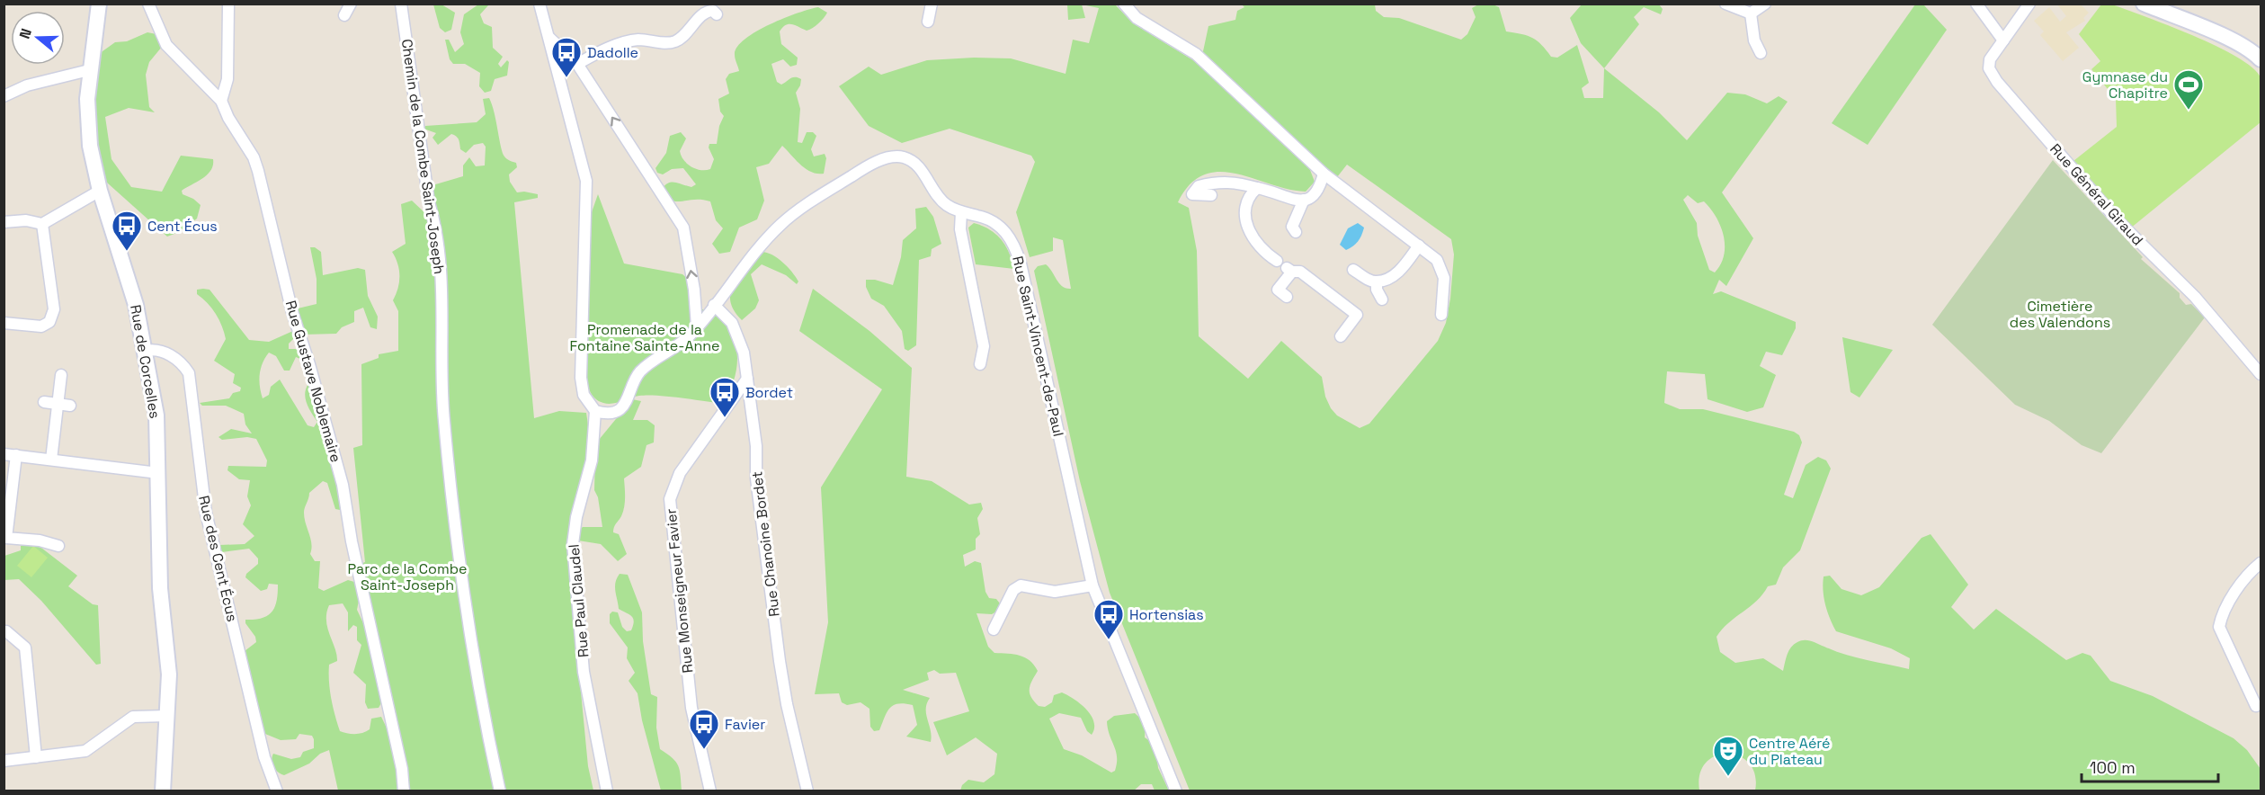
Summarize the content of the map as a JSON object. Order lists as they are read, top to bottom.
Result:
{
  "streets": {
    "main road": ["Rue de Corcelles"],
    "street": [
      "Chemin de la Combe Saint-Joseph",
      "Rue Général Giraud",
      "Rue Saint-Vincent-de-Paul",
      "Rue Gustave Noblemaire",
      "Rue Chanoine Bordet",
      "Rue des Cent Écus",
      "Rue Monseigneur Favier",
      "Rue Paul Claudel"
    ]
  },
  "crossings": [
    ["Rue Saint-Vincent-de-Paul", "Rue Chanoine Bordet"],
    ["Rue Saint-Vincent-de-Paul", "Rue Paul Claudel"],
    ["Rue de Corcelles", "Rue des Cent Écus"],
    ["Rue Chanoine Bordet", "Rue Monseigneur Favier"]
  ],
  "parks": ["Cimetière des Valendons", "Promenade de la Fontaine Sainte-Anne", "Parc de la Combe Saint-Joseph"],
  "places": {
    "bus stop": [
      "Dadolle",
      "Cent Écus",
      "Bordet",
      "Hortensias",
      "Favier"
    ],
    "sports": ["Gymnase du Chapitre"],
    "theatre": ["Centre Aéré du Plateau"]
  },
  "scale_bar": "100 m",
  "north": "left"
}
